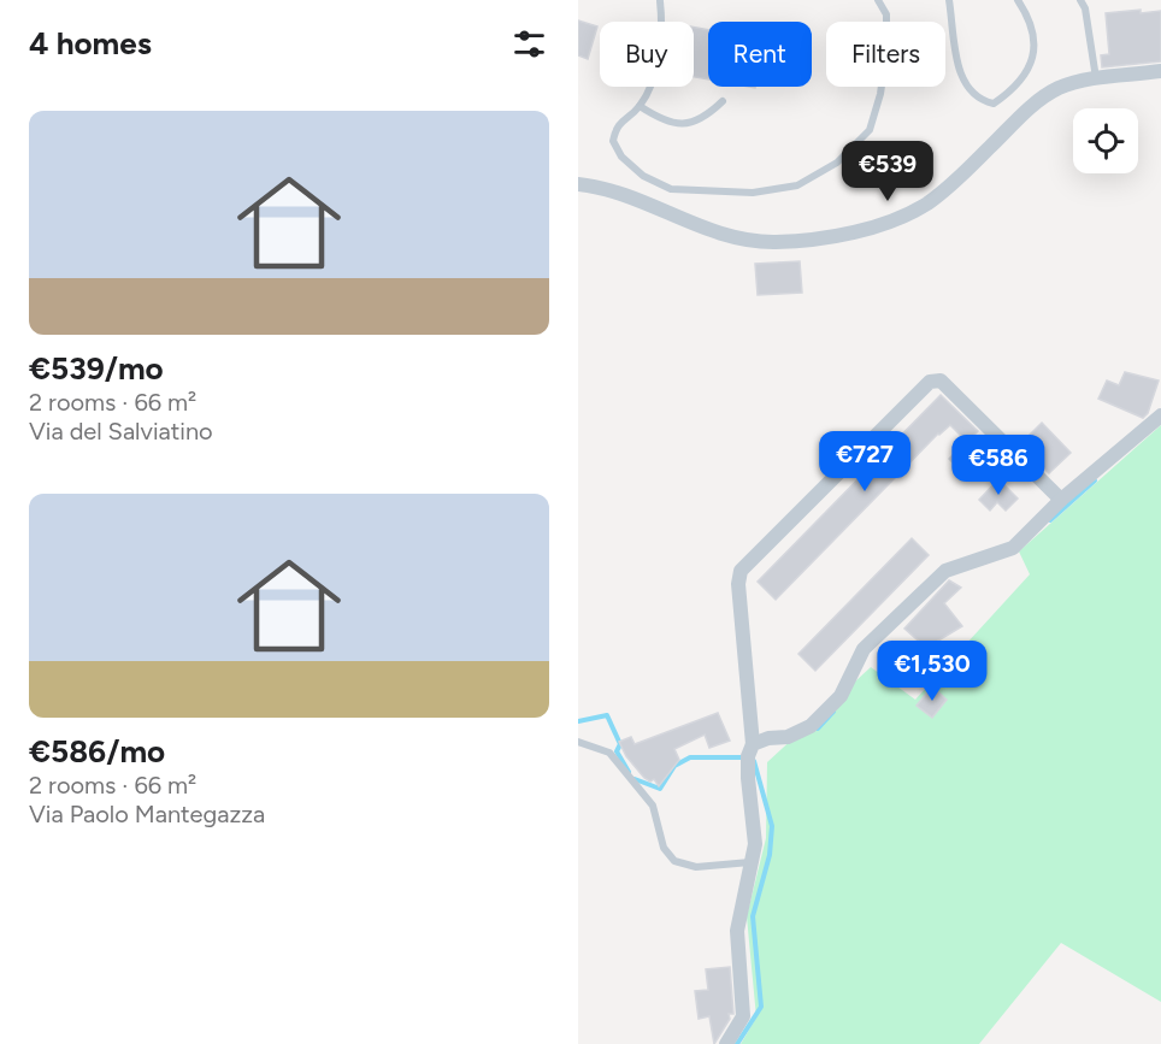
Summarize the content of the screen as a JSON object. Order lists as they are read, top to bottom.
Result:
{
  "page": {
    "heading": "4 homes",
    "chip": ["Buy", "Rent", "Filters"],
    "list": [
      {
        "name": "€539/mo",
        "note": "2 rooms · 66 m² · Via del Salviatino"
      },
      {
        "name": "€586/mo",
        "note": "2 rooms · 66 m² · Via Paolo Mantegazza"
      }
    ],
    "price": [
      "€539",
      "€727",
      "€586",
      "€1,530"
    ]
  }
}
